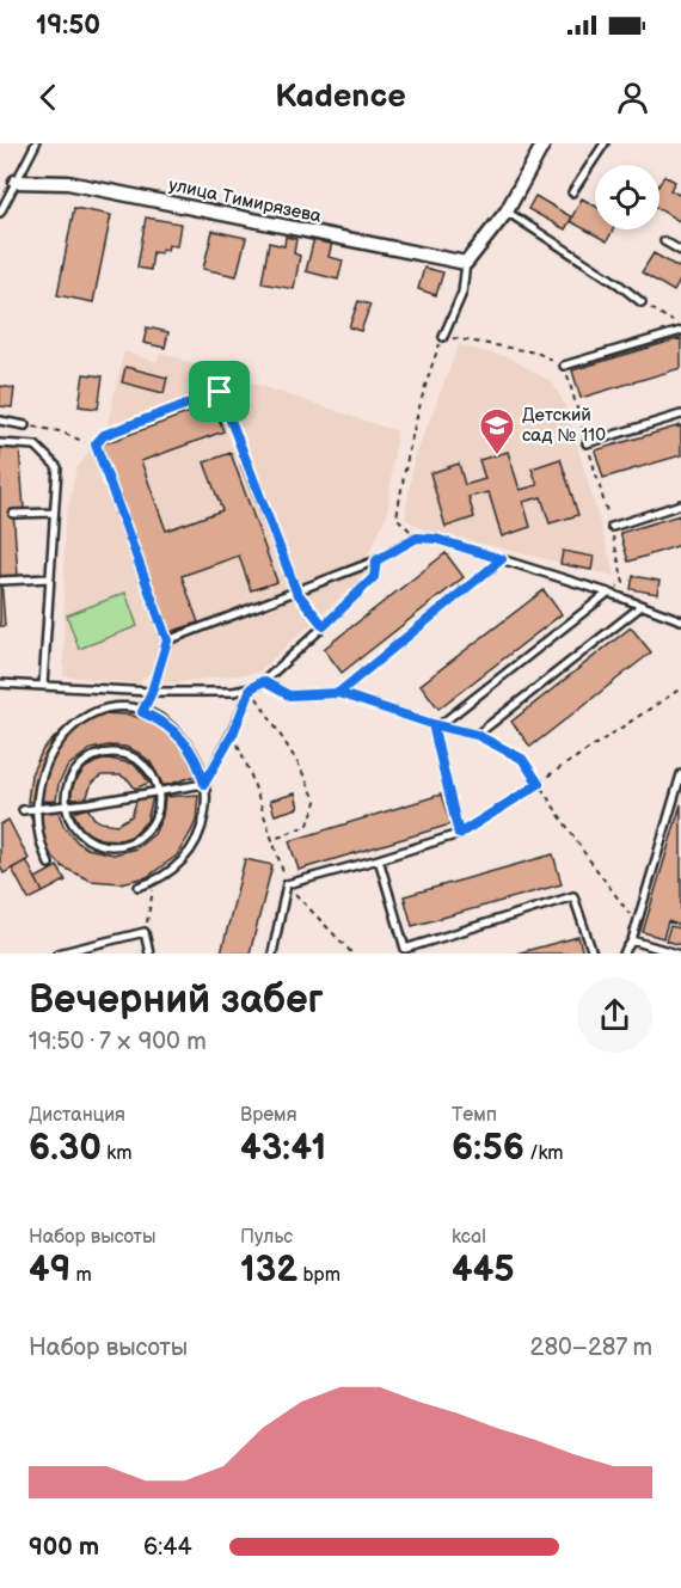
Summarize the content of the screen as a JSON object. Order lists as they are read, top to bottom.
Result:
{
  "streets": {
    "street": ["улица Тимирязева"]
  },
  "places": {
    "school or university": ["Детский сад № 110"]
  },
  "page": {
    "status": "19:50",
    "header": "Kadence",
    "heading": ["Вечерний забег", "19:50 · 7 × 900 m"],
    "stats": [
      ["Дистанция", "6.30 km"],
      ["Время", "43:41"],
      ["Темп", "6:56 /km"],
      ["Набор высоты", "49 m"],
      ["Пульс", "132 bpm"],
      ["kcal", "445"]
    ],
    "chart": ["Набор высоты", "280–287 m"],
    "list": [
      {
        "name": "900 m",
        "note": "6:44"
      }
    ]
  }
}
